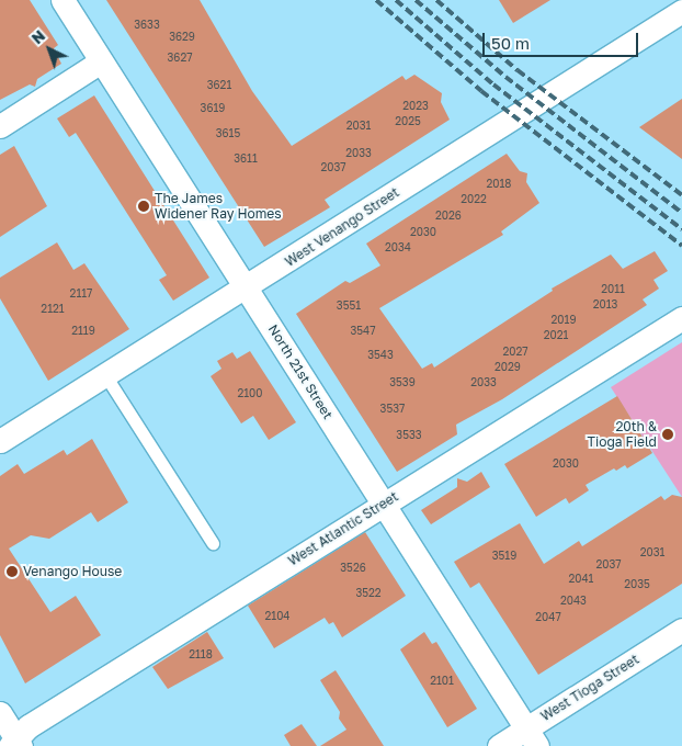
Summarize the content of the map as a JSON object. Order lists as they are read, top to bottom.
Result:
{
  "streets": {
    "street": [
      "West Venango Street",
      "North 21st Street",
      "West Atlantic Street",
      "West Tioga Street"
    ]
  },
  "crossings": [
    ["West Venango Street", "North 21st Street"],
    ["North 21st Street", "West Atlantic Street"],
    ["North 21st Street", "West Tioga Street"]
  ],
  "places": ["The James Widener Ray Homes", "20th & Tioga Field", "Venango House"],
  "house_numbers": [
    "3633",
    "3629",
    "3627",
    "3621",
    "2023",
    "3619",
    "2025",
    "2031",
    "3615",
    "2033",
    "3611",
    "2037",
    "2018",
    "2022",
    "2026",
    "2030",
    "2034",
    "2011",
    "2117",
    "2013",
    "3551",
    "2121",
    "2019",
    "2119",
    "3547",
    "2021",
    "2027",
    "3543",
    "2029",
    "3539",
    "2033",
    "2100",
    "3537",
    "3533",
    "2030",
    "2031",
    "3519",
    "2037",
    "3526",
    "2041",
    "2035",
    "3522",
    "2043",
    "2104",
    "2047",
    "2118",
    "2101"
  ],
  "scale_bar": "50 m",
  "north": "top left"
}
